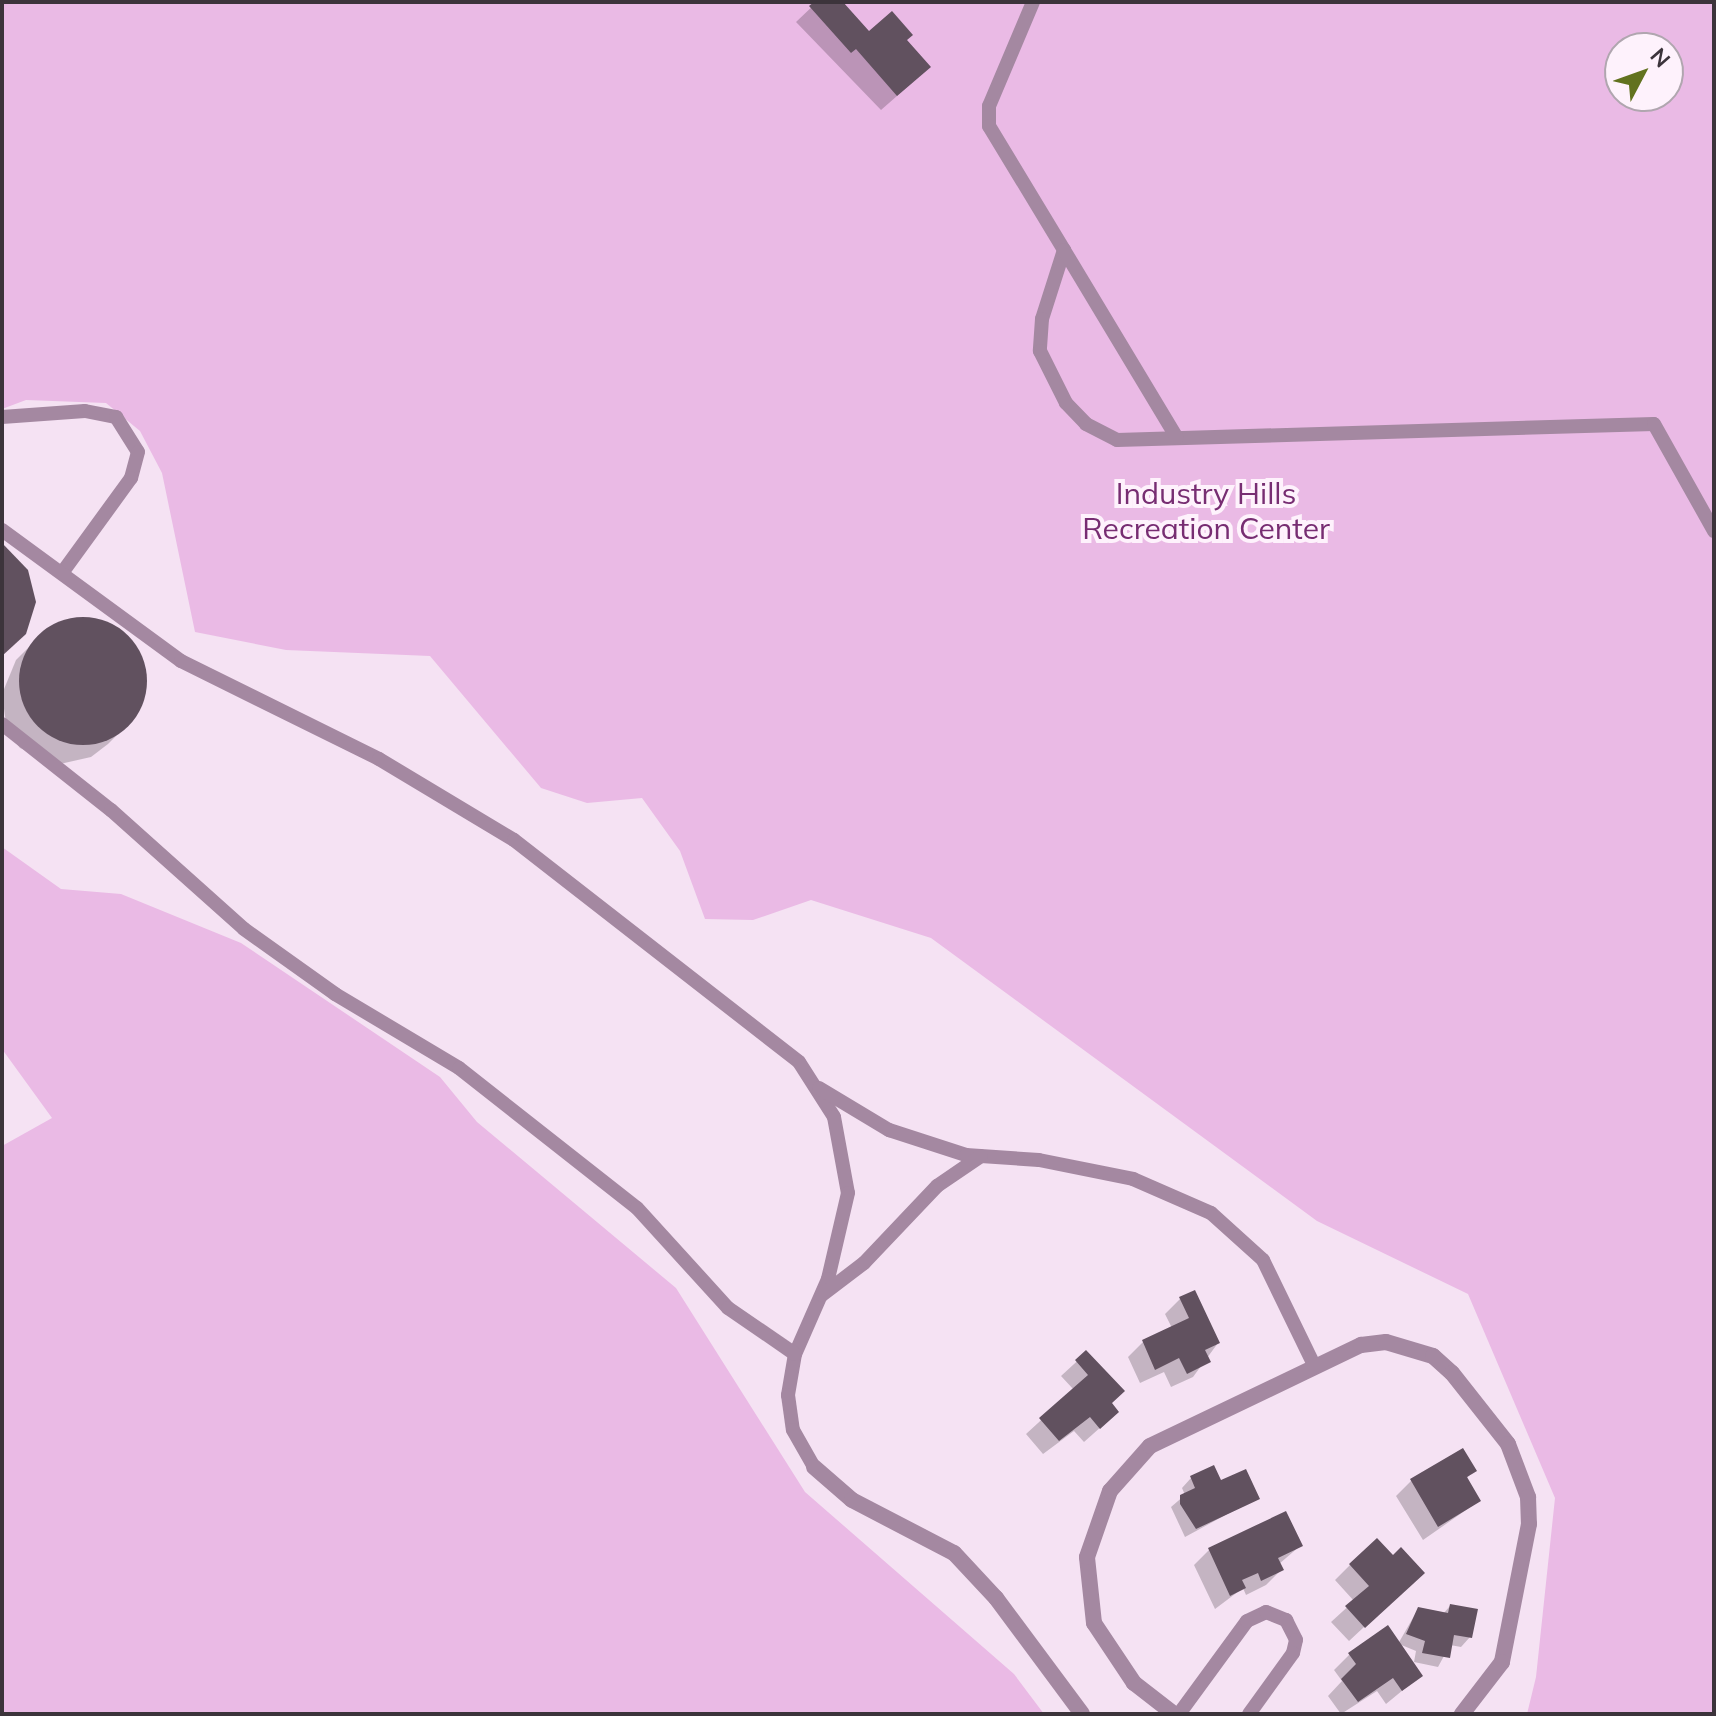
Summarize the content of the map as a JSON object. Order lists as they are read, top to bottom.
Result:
{
  "parks": ["Industry Hills Recreation Center"],
  "north": "top right"
}
